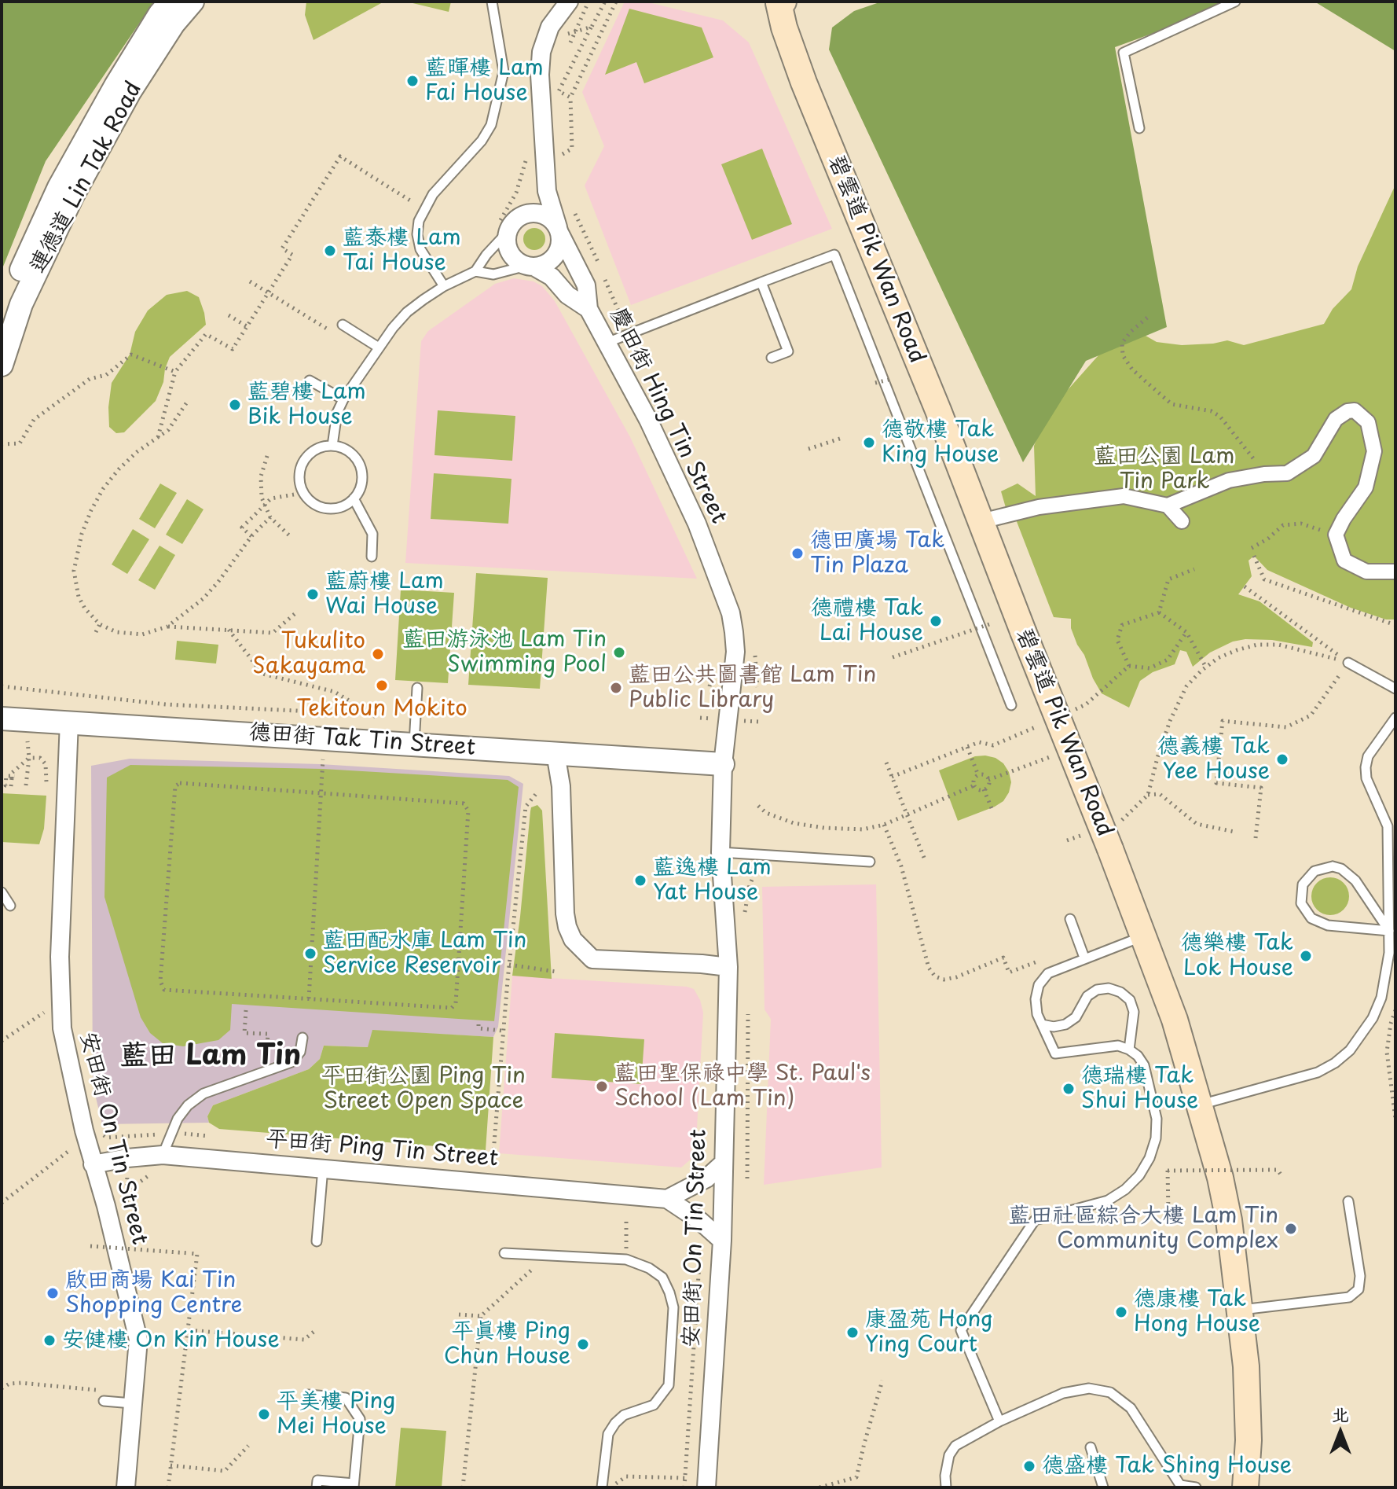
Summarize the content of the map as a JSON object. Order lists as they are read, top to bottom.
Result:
{
  "streets": {
    "main road": ["碧雲道 Pik Wan Road"],
    "street": [
      "連德道 Lin Tak Road",
      "慶田街 Hing Tin Street",
      "德田街 Tak Tin Street",
      "安田街 On Tin Street",
      "平田街 Ping Tin Street"
    ]
  },
  "crossings": [
    ["慶田街 Hing Tin Street", "德田街 Tak Tin Street"],
    ["慶田街 Hing Tin Street", "安田街 On Tin Street"],
    ["德田街 Tak Tin Street", "安田街 On Tin Street"],
    ["安田街 On Tin Street", "平田街 Ping Tin Street"]
  ],
  "districts": ["藍田 Lam Tin"],
  "parks": ["藍田公園 Lam Tin Park", "平田街公園 Ping Tin Street Open Space"],
  "places": [
    "藍暉樓 Lam Fai House",
    "藍泰樓 Lam Tai House",
    "藍碧樓 Lam Bik House",
    "德敬樓 Tak King House",
    "德田廣場 Tak Tin Plaza",
    "藍蔚樓 Lam Wai House",
    "德禮樓 Tak Lai House",
    "藍田游泳池 Lam Tin Swimming Pool",
    "Tukulito Sakayama",
    "Tekitoun Mokito",
    "藍田公共圖書館 Lam Tin Public Library",
    "德義樓 Tak Yee House",
    "藍逸樓 Lam Yat House",
    "藍田配水庫 Lam Tin Service Reservoir",
    "德樂樓 Tak Lok House",
    "藍田聖保祿中學 St. Paul's School (Lam Tin)",
    "德瑞樓 Tak Shui House",
    "藍田社區綜合大樓 Lam Tin Community Complex",
    "啟田商場 Kai Tin Shopping Centre",
    "德康樓 Tak Hong House",
    "康盈苑 Hong Ying Court",
    "安健樓 On Kin House",
    "平真樓 Ping Chun House",
    "平美樓 Ping Mei House",
    "德盛樓 Tak Shing House"
  ],
  "north": "top"
}
